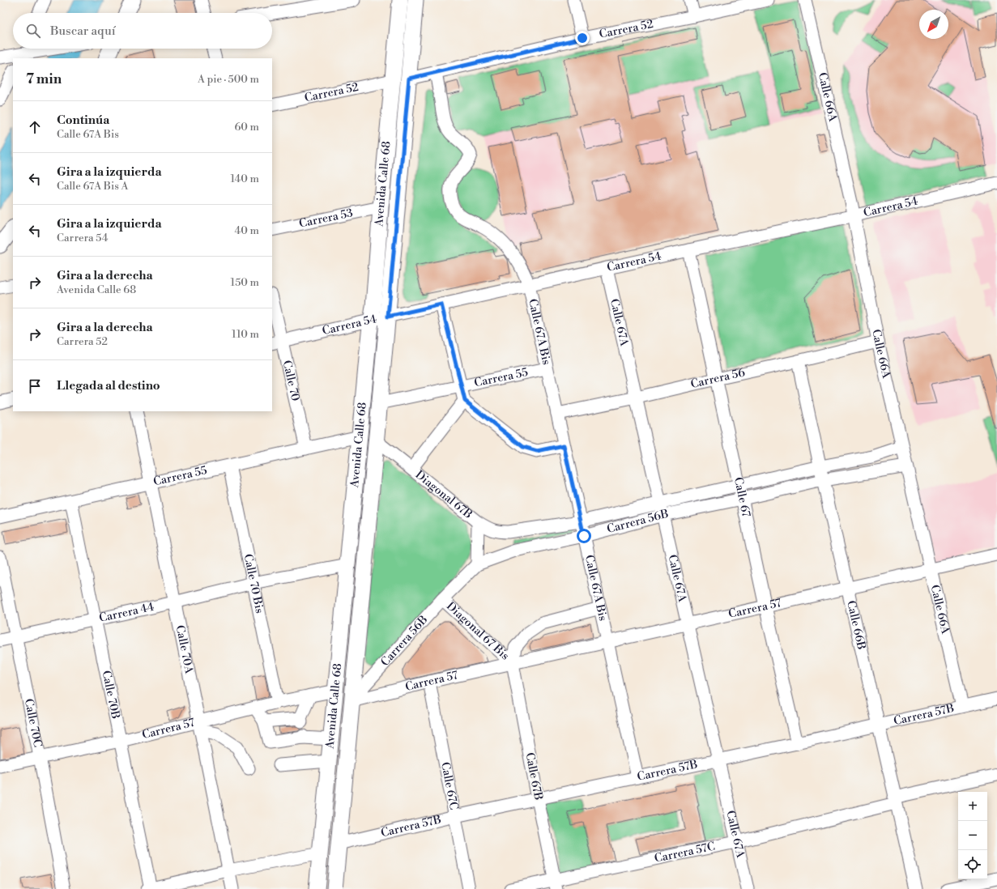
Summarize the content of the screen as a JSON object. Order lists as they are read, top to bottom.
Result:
{
  "streets": {
    "main road": ["Avenida Calle 68"],
    "street": [
      "Carrera 52",
      "Calle 66A",
      "Carrera 54",
      "Carrera 53",
      "Calle 67A",
      "Calle 67A Bis",
      "Carrera 55",
      "Carrera 56",
      "Calle 70",
      "Diagonal 67B",
      "Calle 67",
      "Carrera 56B",
      "Calle 70 Bis",
      "Carrera 57",
      "Carrera 44",
      "Calle 66B",
      "Diagonal 67 Bis",
      "Calle 70A",
      "Calle 70B",
      "Carrera 57B",
      "Calle 70C",
      "Calle 67B",
      "Calle 67C",
      "Carrera 57C"
    ]
  },
  "crossings": [
    ["Carrera 52", "Avenida Calle 68"],
    ["Carrera 52", "Calle 67A Bis"],
    ["Calle 66A", "Carrera 54"],
    ["Calle 66A", "Carrera 56"],
    ["Calle 66A", "Carrera 56B"],
    ["Calle 66A", "Carrera 57"],
    ["Calle 66A", "Carrera 57B"],
    ["Avenida Calle 68", "Carrera 54"],
    ["Avenida Calle 68", "Carrera 53"],
    ["Avenida Calle 68", "Carrera 55"],
    ["Avenida Calle 68", "Diagonal 67B"],
    ["Avenida Calle 68", "Carrera 56B"],
    ["Avenida Calle 68", "Carrera 57"],
    ["Avenida Calle 68", "Carrera 57B"],
    ["Carrera 54", "Calle 67A"],
    ["Carrera 54", "Calle 67A Bis"],
    ["Carrera 54", "Calle 70"],
    ["Carrera 54", "Calle 67"],
    ["Calle 67A", "Carrera 56"],
    ["Calle 67A", "Carrera 56B"],
    ["Calle 67A", "Carrera 57"],
    ["Calle 67A", "Carrera 57B"],
    ["Calle 67A", "Carrera 57C"],
    ["Calle 67A Bis", "Carrera 55"],
    ["Calle 67A Bis", "Carrera 56"],
    ["Calle 67A Bis", "Carrera 56B"],
    ["Calle 67A Bis", "Carrera 57"],
    ["Calle 67A Bis", "Carrera 57B"],
    ["Carrera 55", "Calle 70"],
    ["Carrera 55", "Calle 70 Bis"],
    ["Carrera 55", "Calle 70A"],
    ["Carrera 55", "Calle 70B"],
    ["Carrera 56", "Calle 67"],
    ["Carrera 56", "Calle 66B"],
    ["Diagonal 67B", "Carrera 56B"],
    ["Calle 67", "Carrera 56B"],
    ["Calle 67", "Carrera 57"],
    ["Calle 67", "Carrera 57B"],
    ["Carrera 56B", "Carrera 57"],
    ["Carrera 56B", "Calle 66B"],
    ["Carrera 56B", "Diagonal 67 Bis"],
    ["Calle 70 Bis", "Carrera 57"],
    ["Calle 70 Bis", "Carrera 44"],
    ["Carrera 57", "Calle 66B"],
    ["Carrera 57", "Diagonal 67 Bis"],
    ["Carrera 57", "Calle 70A"],
    ["Carrera 57", "Calle 70B"],
    ["Carrera 57", "Calle 70C"],
    ["Carrera 57", "Calle 67B"],
    ["Carrera 57", "Calle 67C"],
    ["Carrera 44", "Calle 70A"],
    ["Carrera 44", "Calle 70B"],
    ["Carrera 44", "Calle 70C"],
    ["Calle 66B", "Carrera 57B"],
    ["Calle 66B", "Carrera 57C"],
    ["Diagonal 67 Bis", "Calle 67B"],
    ["Carrera 57B", "Calle 67B"],
    ["Carrera 57B", "Calle 67C"],
    ["Calle 67B", "Carrera 57C"]
  ],
  "north": "bottom left",
  "page": {
    "search": "Buscar aquí",
    "heading": ["7 min", "A pie · 500 m"],
    "list": [
      ["Continúa", "Calle 67A Bis", "60 m"],
      ["Gira a la izquierda", "Calle 67A Bis A", "140 m"],
      ["Gira a la izquierda", "Carrera 54", "40 m"],
      ["Gira a la derecha", "Avenida Calle 68", "150 m"],
      ["Gira a la derecha", "Carrera 52", "110 m"],
      "Llegada al destino"
    ],
    "map_buttons": ["+", "−"]
  }
}
